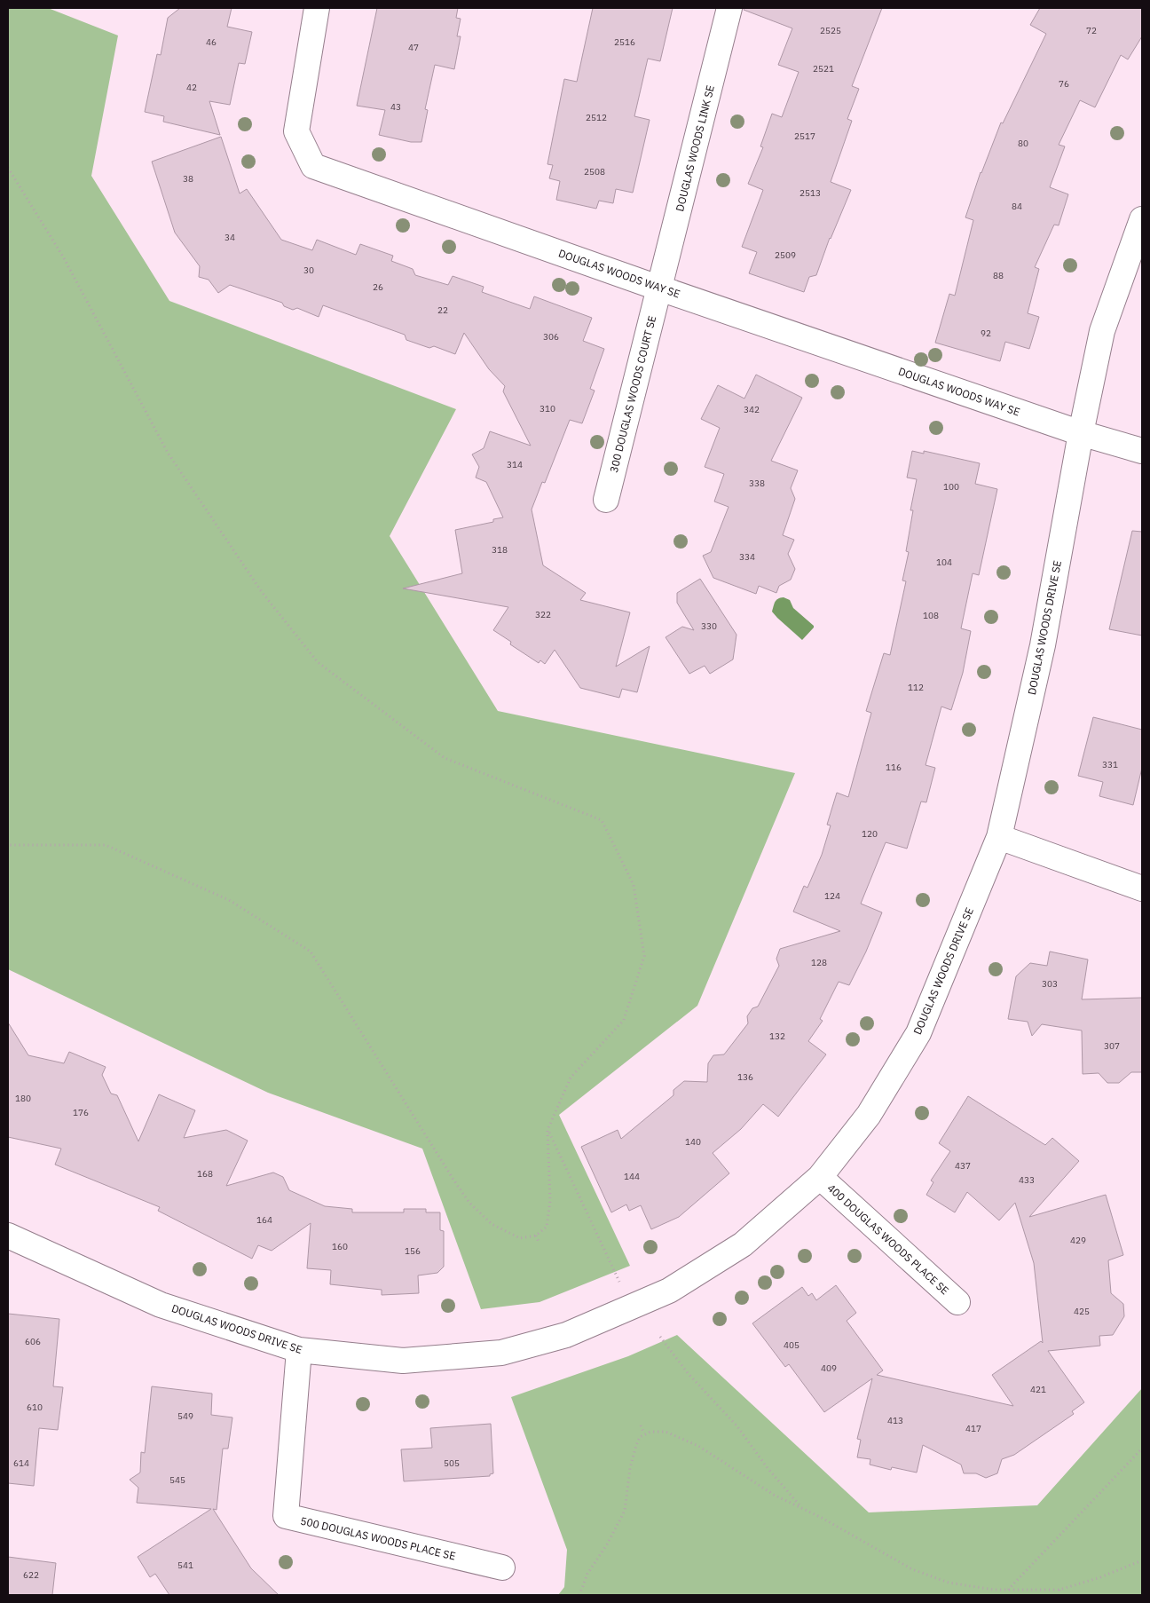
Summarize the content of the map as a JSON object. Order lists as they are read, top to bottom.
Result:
{
  "streets": {
    "street": [
      "DOUGLAS WOODS LINK SE",
      "DOUGLAS WOODS WAY SE",
      "300 DOUGLAS WOODS COURT SE",
      "DOUGLAS WOODS DRIVE SE",
      "400 DOUGLAS WOODS PLACE SE",
      "500 DOUGLAS WOODS PLACE SE"
    ]
  },
  "crossings": [
    ["DOUGLAS WOODS LINK SE", "DOUGLAS WOODS WAY SE"],
    ["DOUGLAS WOODS LINK SE", "300 DOUGLAS WOODS COURT SE"],
    ["DOUGLAS WOODS WAY SE", "300 DOUGLAS WOODS COURT SE"],
    ["DOUGLAS WOODS WAY SE", "DOUGLAS WOODS DRIVE SE"],
    ["DOUGLAS WOODS DRIVE SE", "400 DOUGLAS WOODS PLACE SE"],
    ["DOUGLAS WOODS DRIVE SE", "500 DOUGLAS WOODS PLACE SE"]
  ],
  "house_numbers": [
    "2525",
    "72",
    "46",
    "2516",
    "47",
    "2521",
    "76",
    "42",
    "43",
    "2512",
    "2517",
    "80",
    "2508",
    "38",
    "2513",
    "84",
    "34",
    "2509",
    "30",
    "88",
    "26",
    "22",
    "92",
    "306",
    "310",
    "342",
    "314",
    "338",
    "100",
    "318",
    "334",
    "104",
    "322",
    "108",
    "330",
    "112",
    "331",
    "116",
    "120",
    "124",
    "128",
    "303",
    "132",
    "307",
    "136",
    "180",
    "176",
    "140",
    "437",
    "168",
    "144",
    "433",
    "164",
    "429",
    "160",
    "156",
    "425",
    "606",
    "405",
    "409",
    "421",
    "610",
    "549",
    "413",
    "417",
    "614",
    "505",
    "545",
    "541",
    "622"
  ]
}
